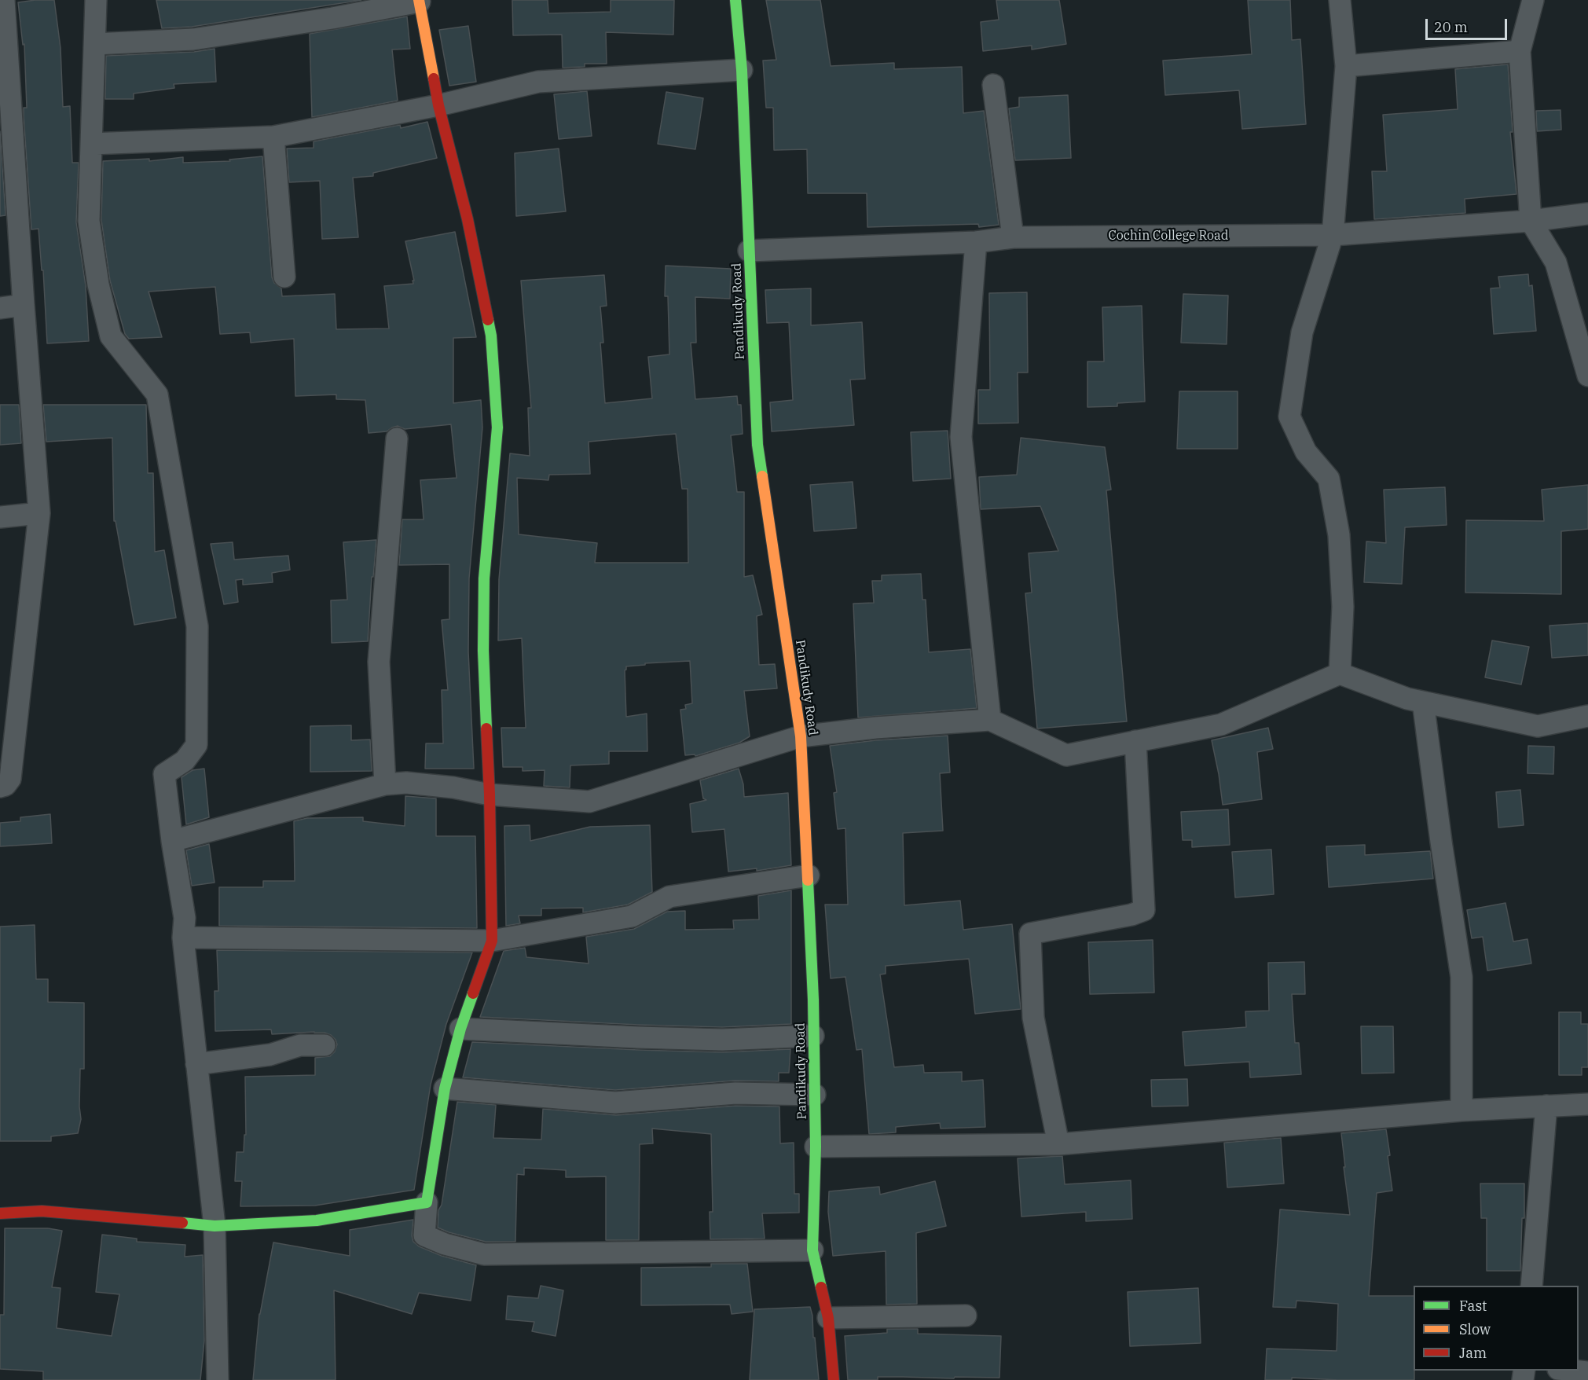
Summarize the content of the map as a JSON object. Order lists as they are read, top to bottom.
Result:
{
  "streets": {
    "street": ["Cochin College Road", "Pandikudy Road"]
  },
  "crossings": [
    ["Cochin College Road", "Pandikudy Road"]
  ],
  "legend": ["Fast", "Slow", "Jam"],
  "scale_bar": "20 m"
}
